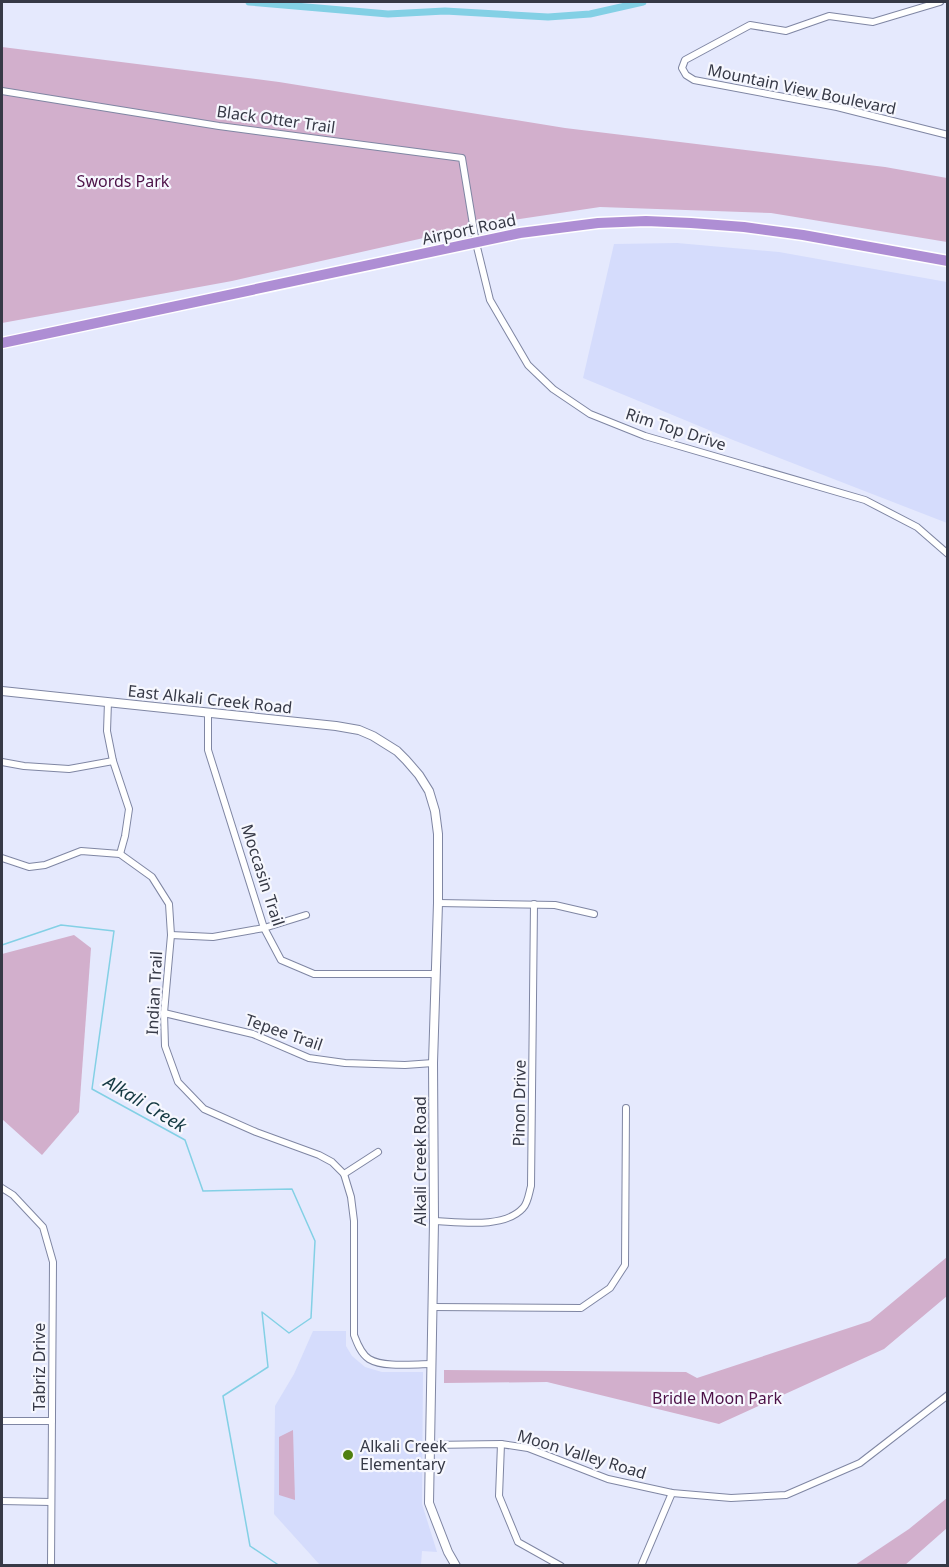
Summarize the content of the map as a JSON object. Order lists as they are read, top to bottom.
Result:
{
  "streets": {
    "highway": ["Airport Road"],
    "street": [
      "Mountain View Boulevard",
      "Black Otter Trail",
      "Rim Top Drive",
      "East Alkali Creek Road",
      "Moccasin Trail",
      "Indian Trail",
      "Tepee Trail",
      "Pinon Drive",
      "Alkali Creek Road",
      "Tabriz Drive",
      "Moon Valley Road"
    ]
  },
  "crossings": [
    ["Black Otter Trail", "Airport Road"],
    ["Black Otter Trail", "Rim Top Drive"],
    ["Airport Road", "Rim Top Drive"],
    ["East Alkali Creek Road", "Moccasin Trail"],
    ["East Alkali Creek Road", "Alkali Creek Road"],
    ["Moccasin Trail", "Alkali Creek Road"],
    ["Indian Trail", "Tepee Trail"],
    ["Tepee Trail", "Alkali Creek Road"],
    ["Pinon Drive", "Alkali Creek Road"],
    ["Alkali Creek Road", "Moon Valley Road"]
  ],
  "water": ["Alkali Creek"],
  "parks": ["Swords Park", "Bridle Moon Park"],
  "places": ["Alkali Creek Elementary"]
}
